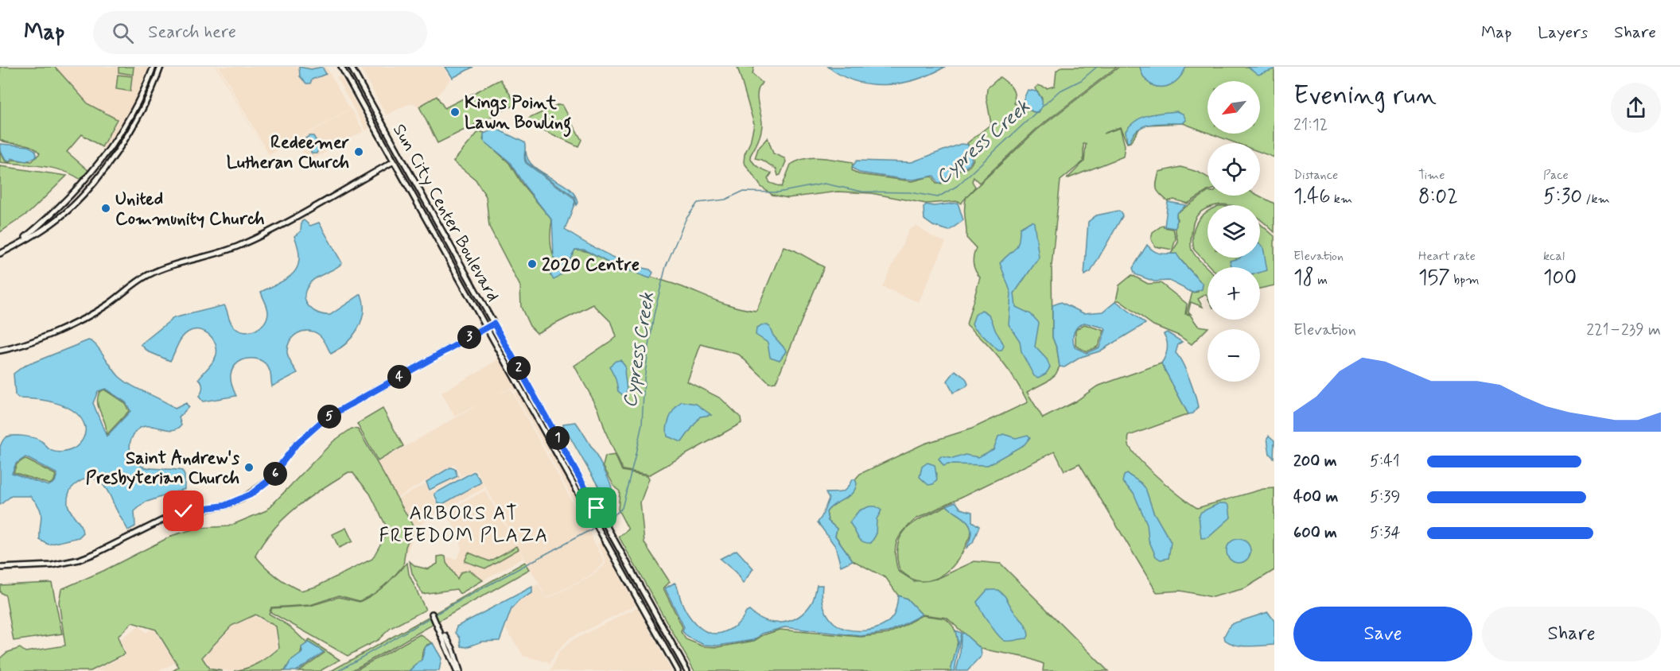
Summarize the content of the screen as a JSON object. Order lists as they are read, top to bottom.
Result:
{
  "streets": {
    "street": ["Sun City Center Boulevard"]
  },
  "districts": ["ARBORS AT FREEDOM PLAZA"],
  "water": ["Cypress Creek"],
  "places": [
    "Kings Point Lawn Bowling",
    "Redeemer Lutheran Church",
    "United Community Church",
    "2020 Centre",
    "Saint Andrew's Presbyterian Church"
  ],
  "north": "bottom left",
  "page": {
    "header": "Map",
    "search": "Search here",
    "nav": ["Map", "Layers", "Share"],
    "heading": ["Evening run", "21:12"],
    "map_buttons": ["+", "−"],
    "stats": [
      ["Distance", "1.46 km"],
      ["Time", "8:02"],
      ["Pace", "5:30 /km"],
      ["Elevation", "18 m"],
      ["Heart rate", "157 bpm"],
      ["kcal", "100"]
    ],
    "chart": ["Elevation", "221–239 m"],
    "pins": [
      "3",
      "2",
      "4",
      "5",
      "1",
      "6"
    ],
    "list": [
      {
        "name": "200 m",
        "note": "5:41"
      },
      {
        "name": "400 m",
        "note": "5:39"
      },
      {
        "name": "600 m",
        "note": "5:34"
      }
    ],
    "buttons": ["Save", "Share"]
  }
}
